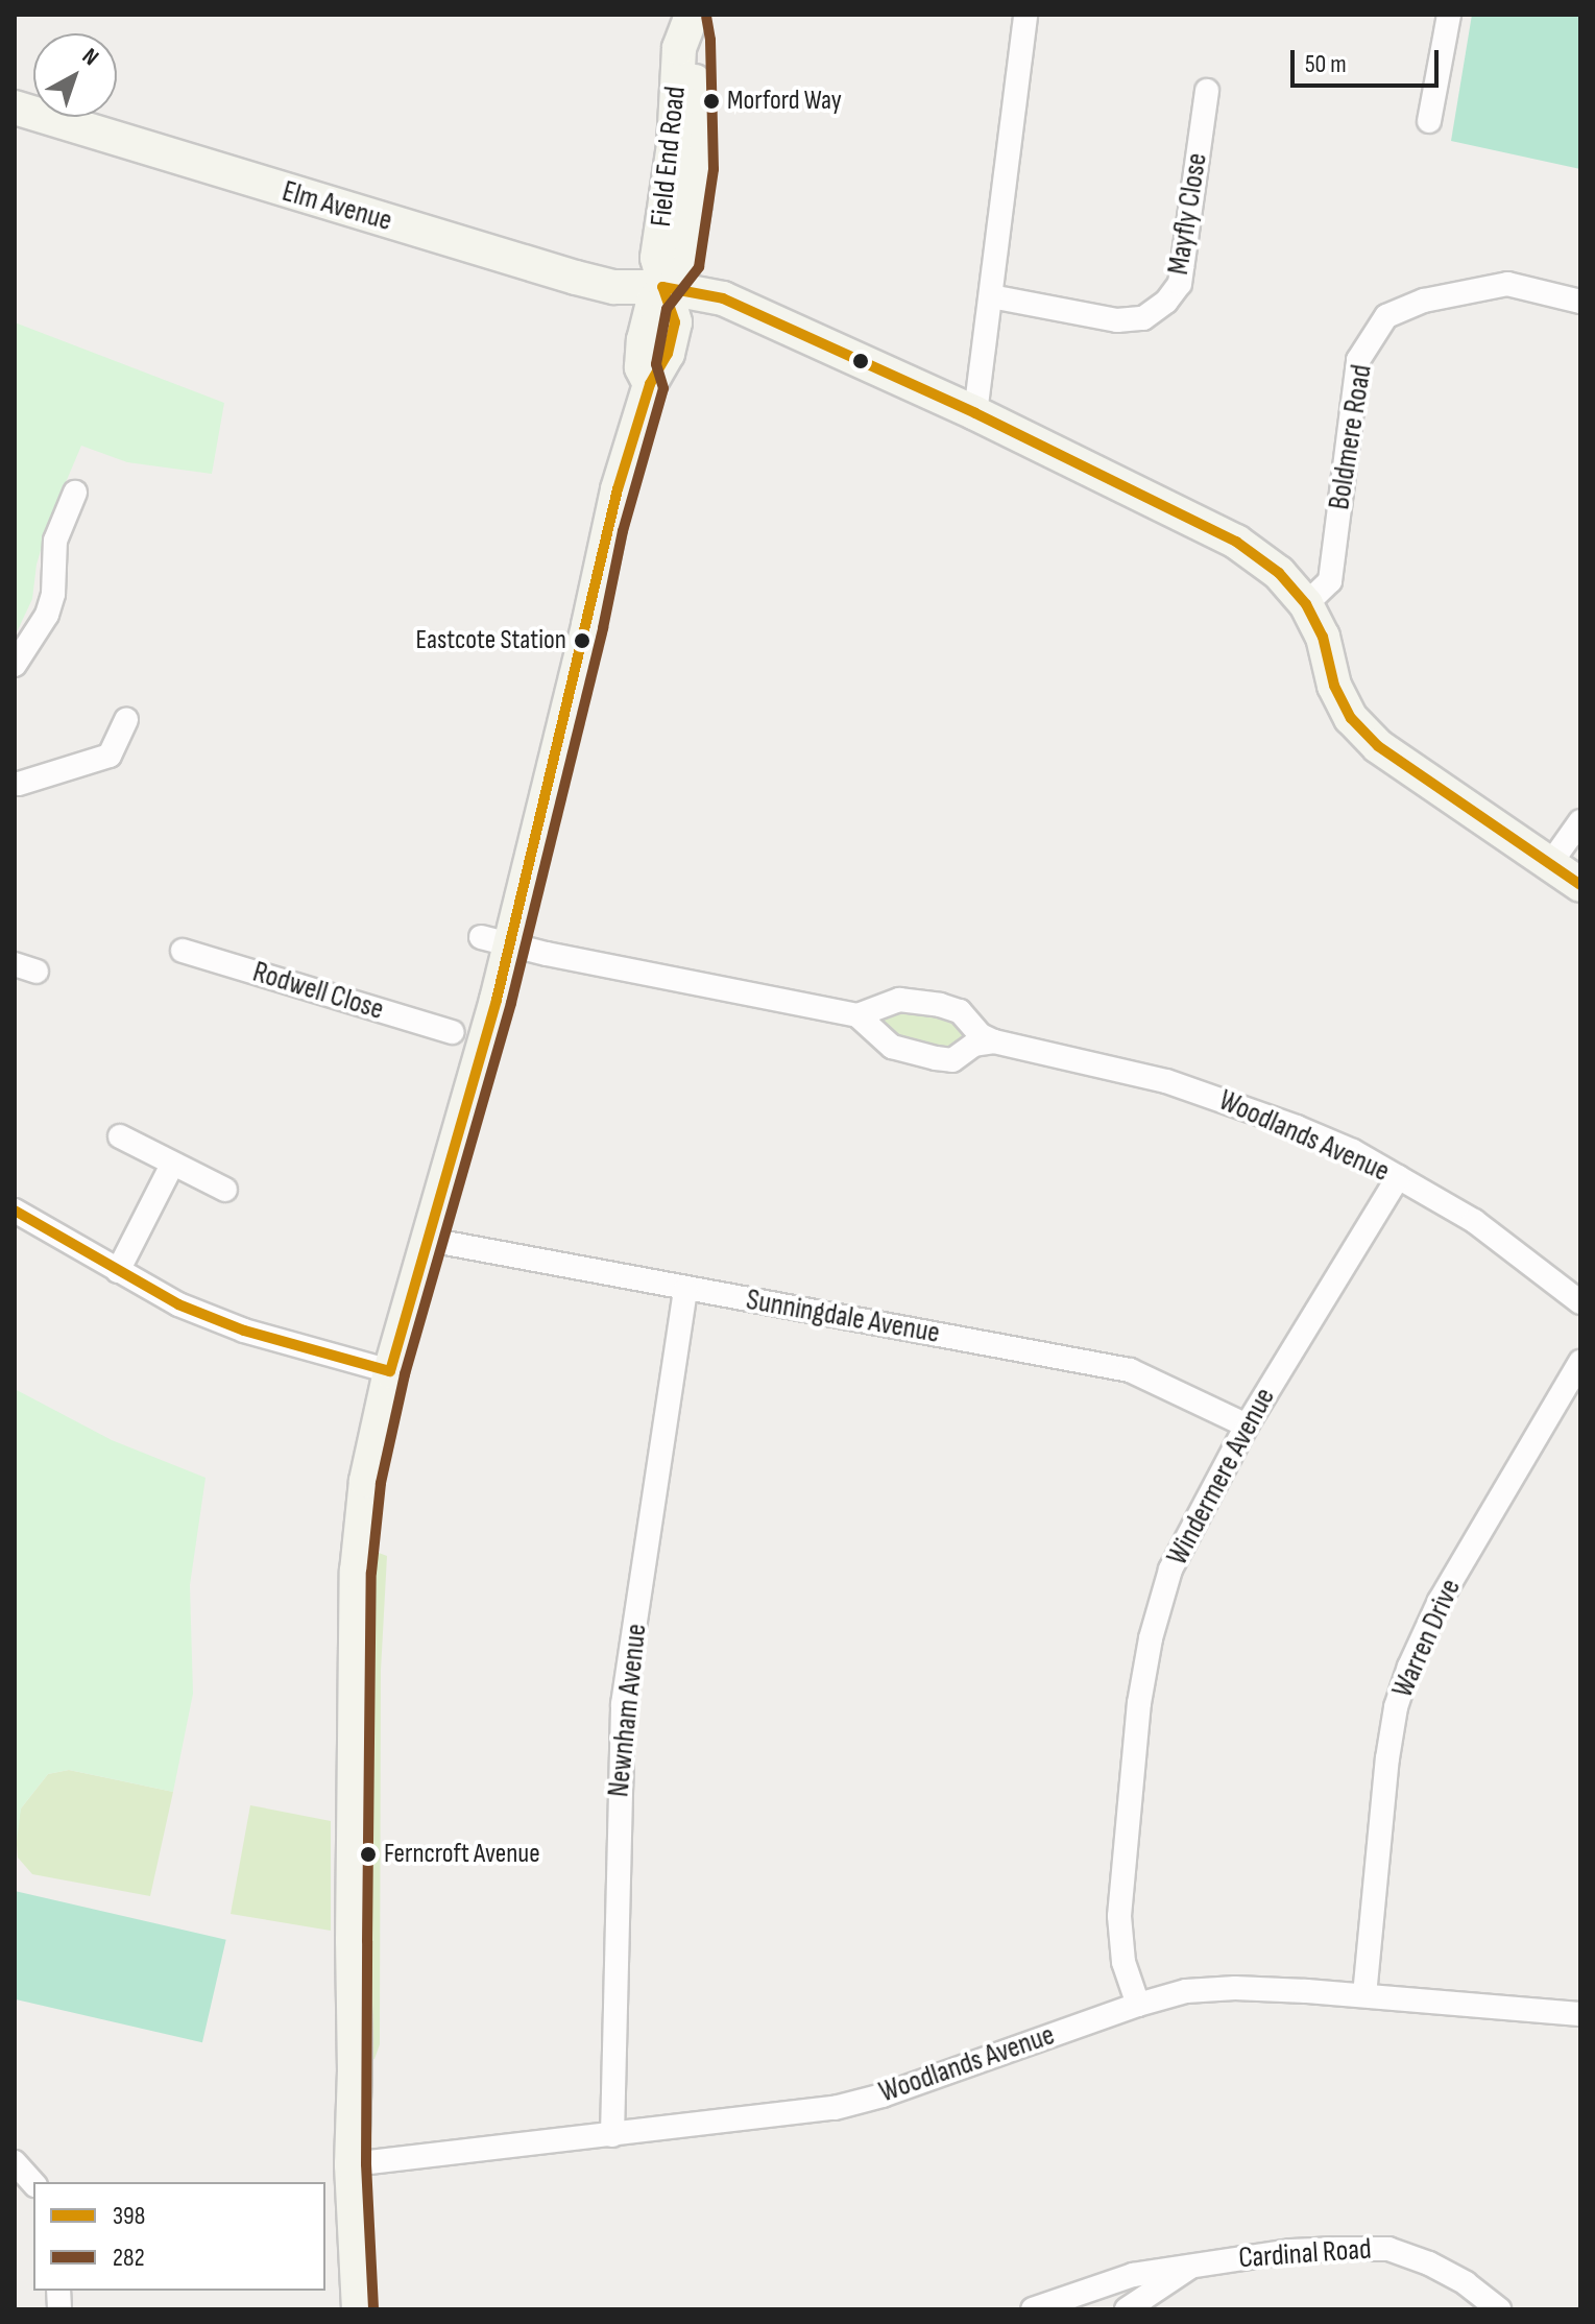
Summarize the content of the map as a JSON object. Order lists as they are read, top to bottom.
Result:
{
  "streets": {
    "street": [
      "Field End Road",
      "Elm Avenue",
      "Mayfly Close",
      "Boldmere Road",
      "Rodwell Close",
      "Woodlands Avenue",
      "Sunningdale Avenue",
      "Windermere Avenue",
      "Warren Drive",
      "Newnham Avenue",
      "Cardinal Road"
    ]
  },
  "crossings": [
    ["Field End Road", "Elm Avenue"],
    ["Field End Road", "Woodlands Avenue"],
    ["Field End Road", "Sunningdale Avenue"],
    ["Elm Avenue", "Boldmere Road"],
    ["Woodlands Avenue", "Windermere Avenue"],
    ["Woodlands Avenue", "Warren Drive"],
    ["Woodlands Avenue", "Newnham Avenue"],
    ["Sunningdale Avenue", "Windermere Avenue"],
    ["Sunningdale Avenue", "Newnham Avenue"]
  ],
  "places": ["Morford Way", "Eastcote Station", "Ferncroft Avenue"],
  "lines": ["transit line 282", "transit line 398"],
  "legend": ["398", "282"],
  "scale_bar": "50 m",
  "north": "top right"
}
